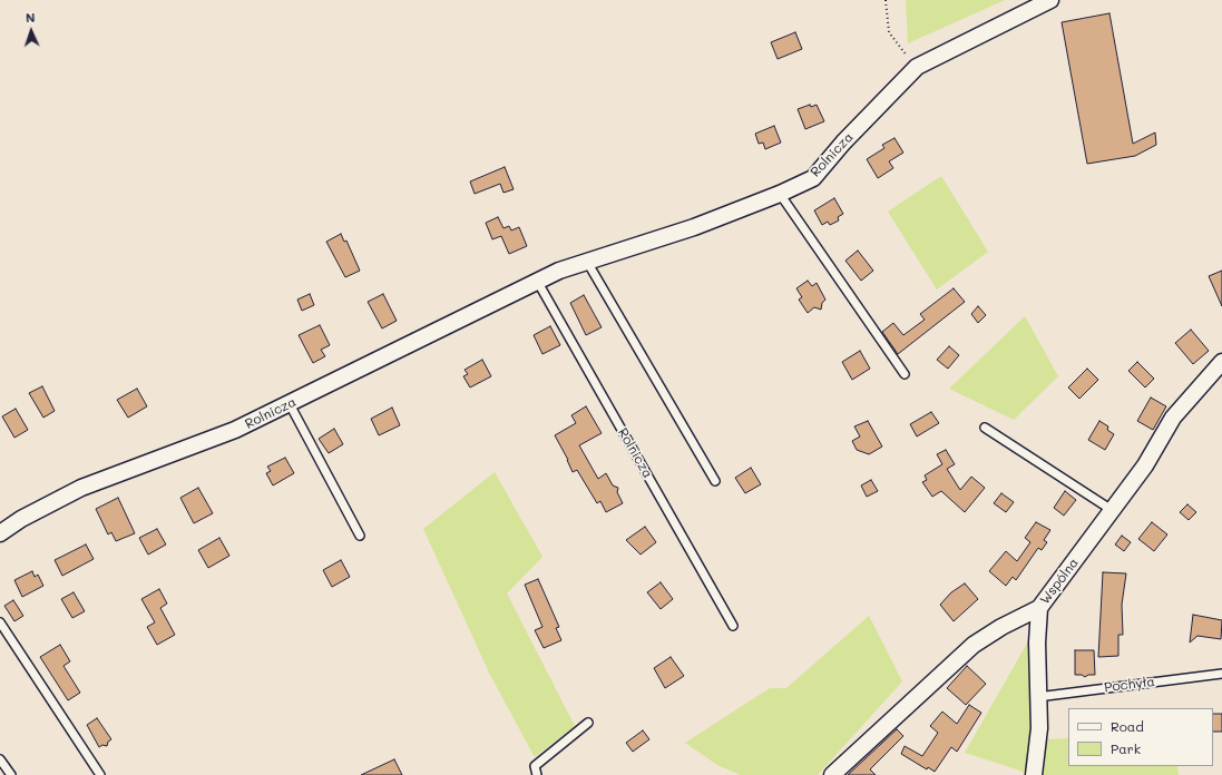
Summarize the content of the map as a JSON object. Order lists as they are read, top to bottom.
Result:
{
  "streets": {
    "street": ["Rolnicza", "Wspólna"],
    "lane": ["Pochyła"]
  },
  "legend": ["Road", "Park"],
  "north": "top"
}
